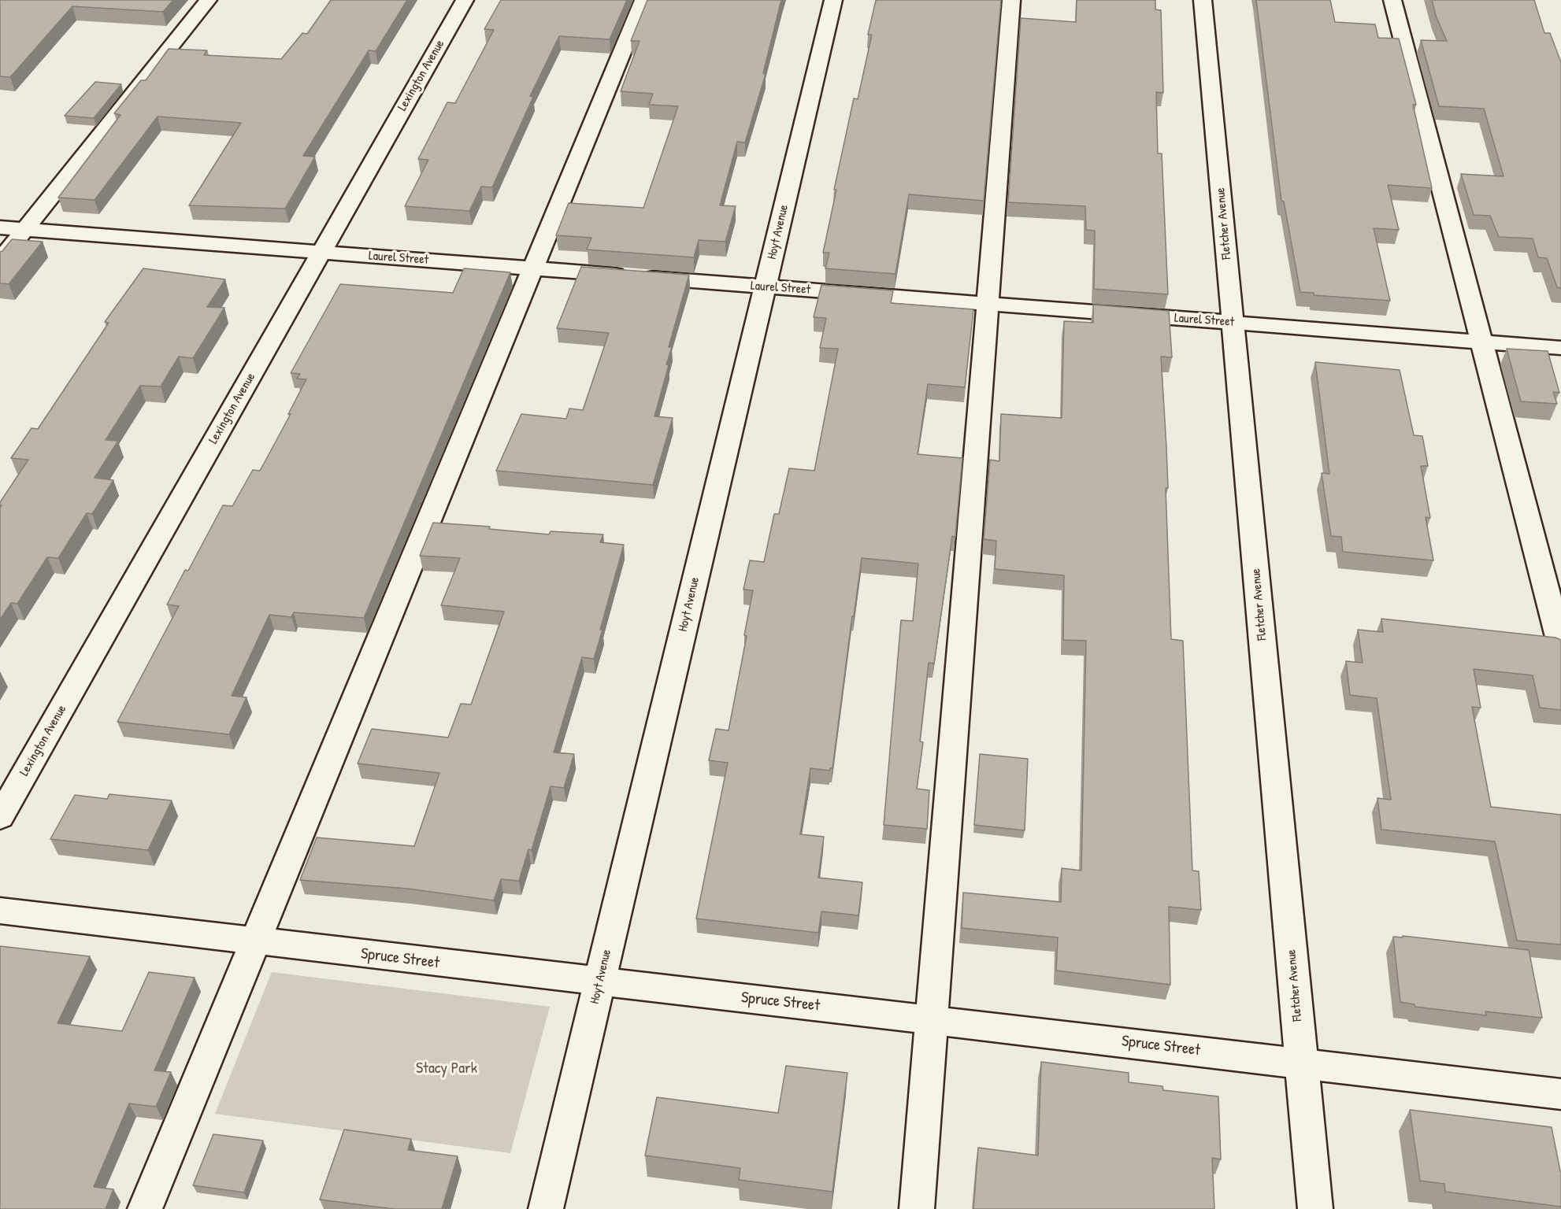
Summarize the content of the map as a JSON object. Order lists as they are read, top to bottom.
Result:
{
  "streets": {
    "street": [
      "Lexington Avenue",
      "Fletcher Avenue",
      "Hoyt Avenue",
      "Laurel Street",
      "Spruce Street"
    ]
  },
  "crossings": [
    ["Lexington Avenue", "Laurel Street"],
    ["Fletcher Avenue", "Laurel Street"],
    ["Fletcher Avenue", "Spruce Street"],
    ["Hoyt Avenue", "Laurel Street"],
    ["Hoyt Avenue", "Spruce Street"]
  ],
  "parks": ["Stacy Park"]
}
